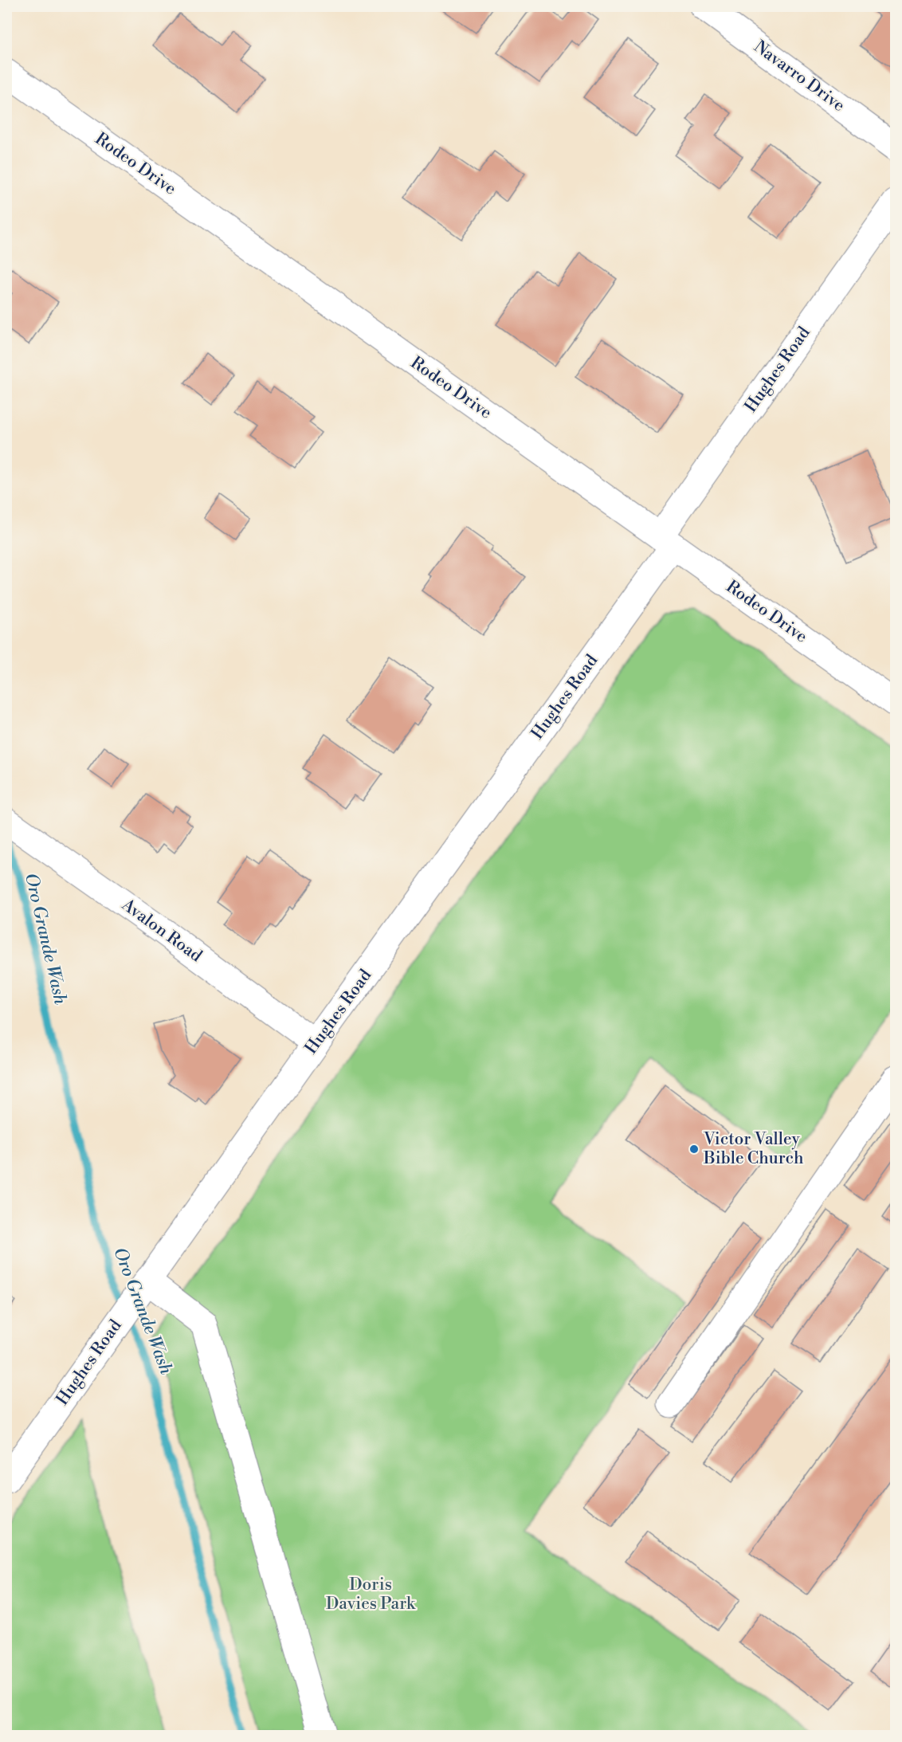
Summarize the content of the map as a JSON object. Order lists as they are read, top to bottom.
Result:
{
  "streets": {
    "street": [
      "Navarro Drive",
      "Rodeo Drive",
      "Hughes Road",
      "Avalon Road"
    ]
  },
  "crossings": [
    ["Rodeo Drive", "Hughes Road"],
    ["Hughes Road", "Avalon Road"]
  ],
  "water": ["Oro Grande Wash"],
  "parks": ["Doris Davies Park"],
  "places": ["Victor Valley Bible Church"]
}
